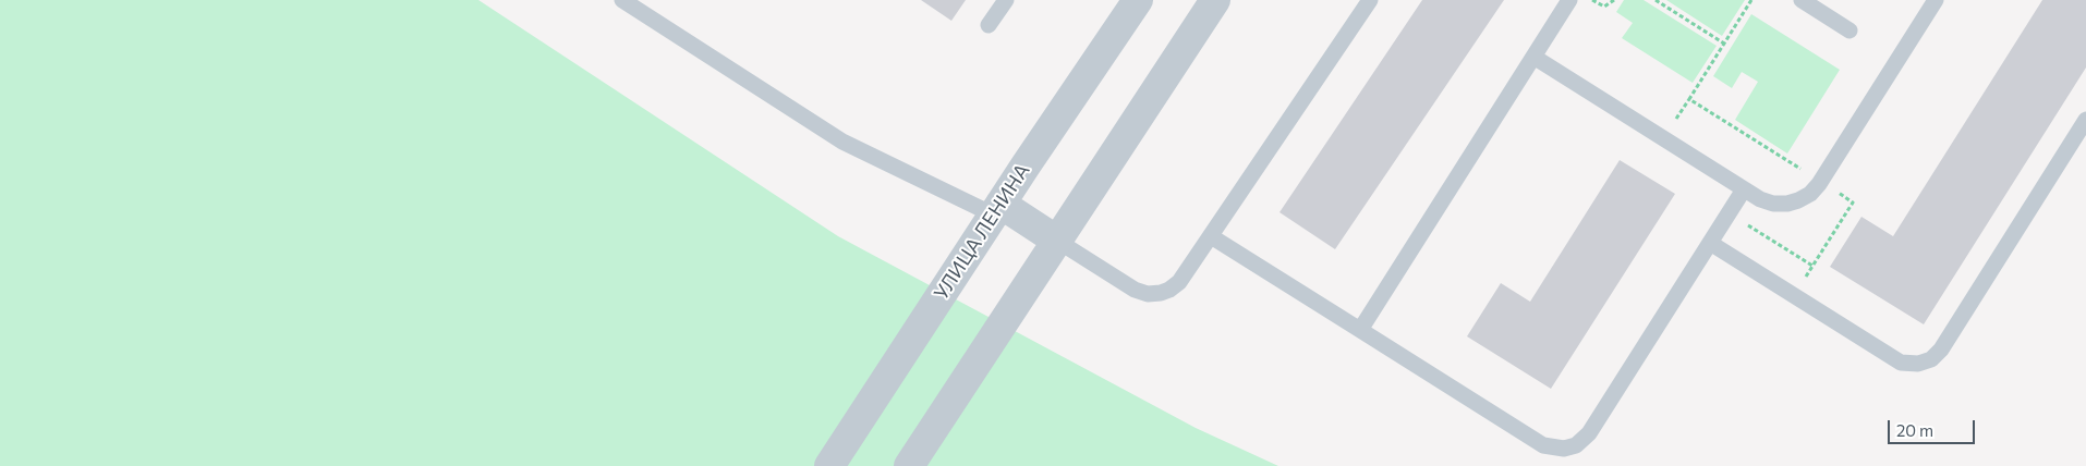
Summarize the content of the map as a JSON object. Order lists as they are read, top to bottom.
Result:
{
  "streets": {
    "street": ["УЛИЦА ЛЕНИНА"]
  },
  "scale_bar": "20 m"
}
